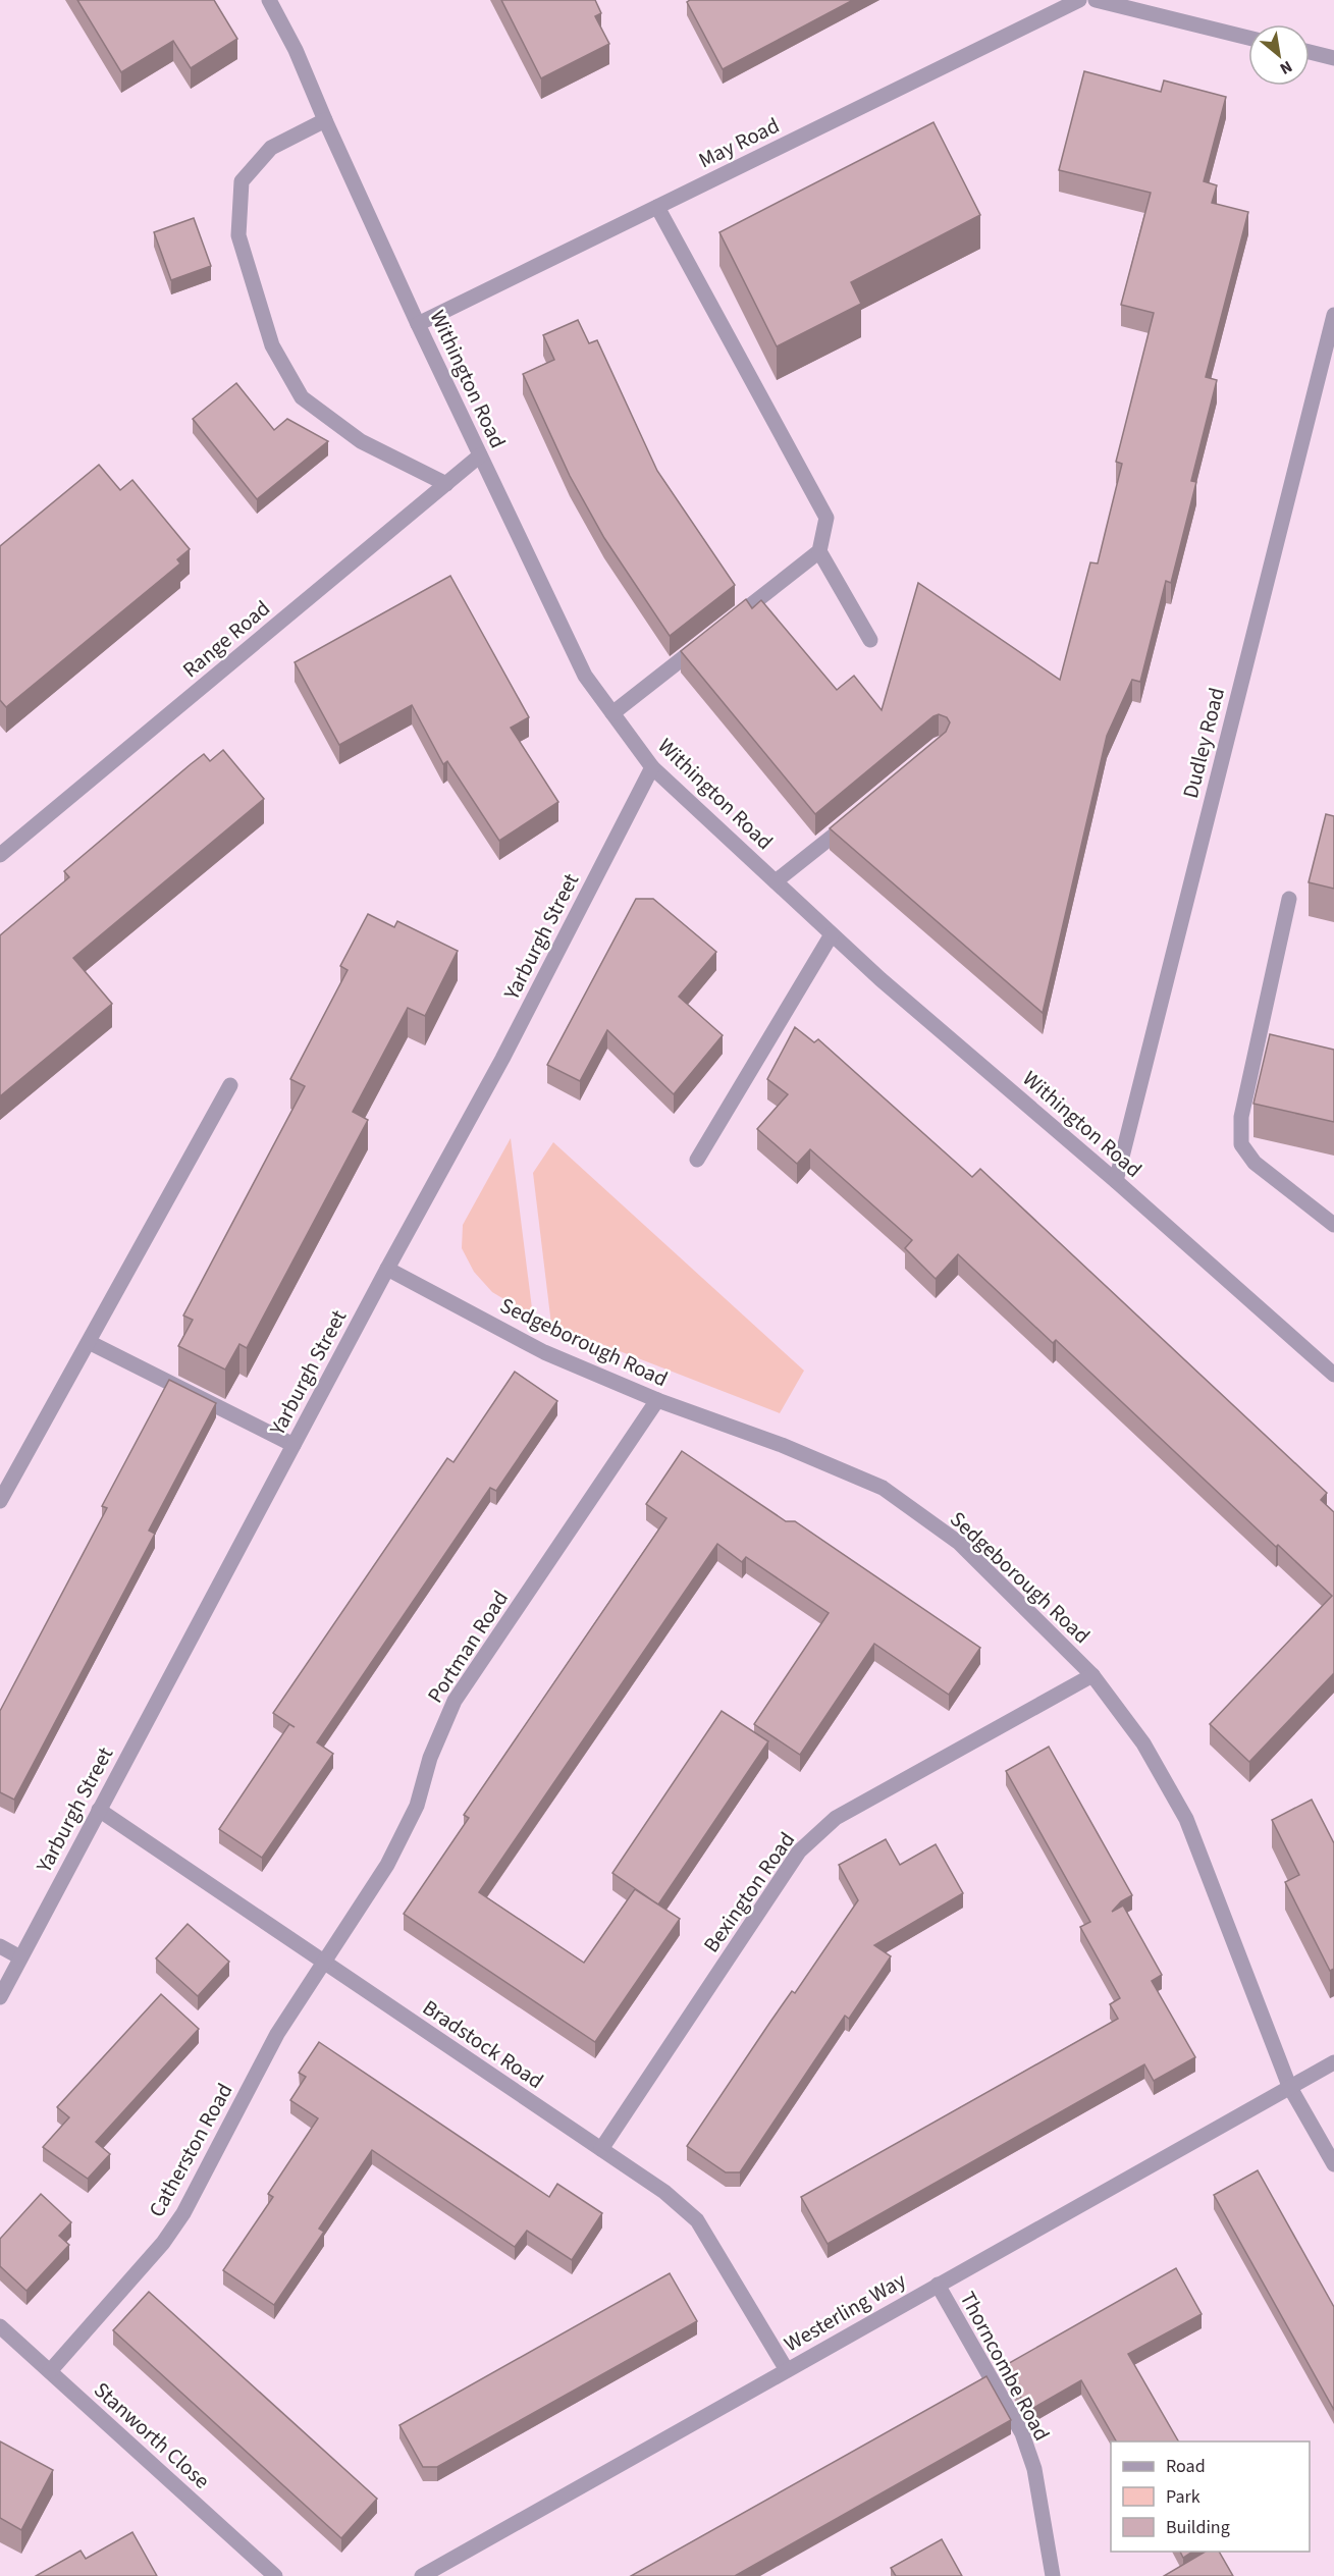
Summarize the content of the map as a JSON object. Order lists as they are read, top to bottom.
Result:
{
  "streets": {
    "street": [
      "May Road",
      "Withington Road",
      "Range Road",
      "Dudley Road",
      "Yarburgh Street",
      "Sedgeborough Road",
      "Portman Road",
      "Bexington Road",
      "Bradstock Road",
      "Catherston Road",
      "Westerling Way",
      "Thorncombe Road",
      "Stanworth Close"
    ]
  },
  "crossings": [
    ["May Road", "Withington Road"],
    ["Withington Road", "Range Road"],
    ["Withington Road", "Dudley Road"],
    ["Withington Road", "Yarburgh Street"],
    ["Yarburgh Street", "Sedgeborough Road"],
    ["Yarburgh Street", "Bradstock Road"],
    ["Sedgeborough Road", "Portman Road"],
    ["Sedgeborough Road", "Bexington Road"],
    ["Sedgeborough Road", "Westerling Way"],
    ["Portman Road", "Bradstock Road"],
    ["Portman Road", "Catherston Road"],
    ["Bexington Road", "Bradstock Road"],
    ["Bradstock Road", "Catherston Road"],
    ["Bradstock Road", "Westerling Way"],
    ["Catherston Road", "Stanworth Close"],
    ["Westerling Way", "Thorncombe Road"]
  ],
  "legend": ["Road", "Park", "Building"],
  "north": "bottom right"
}
